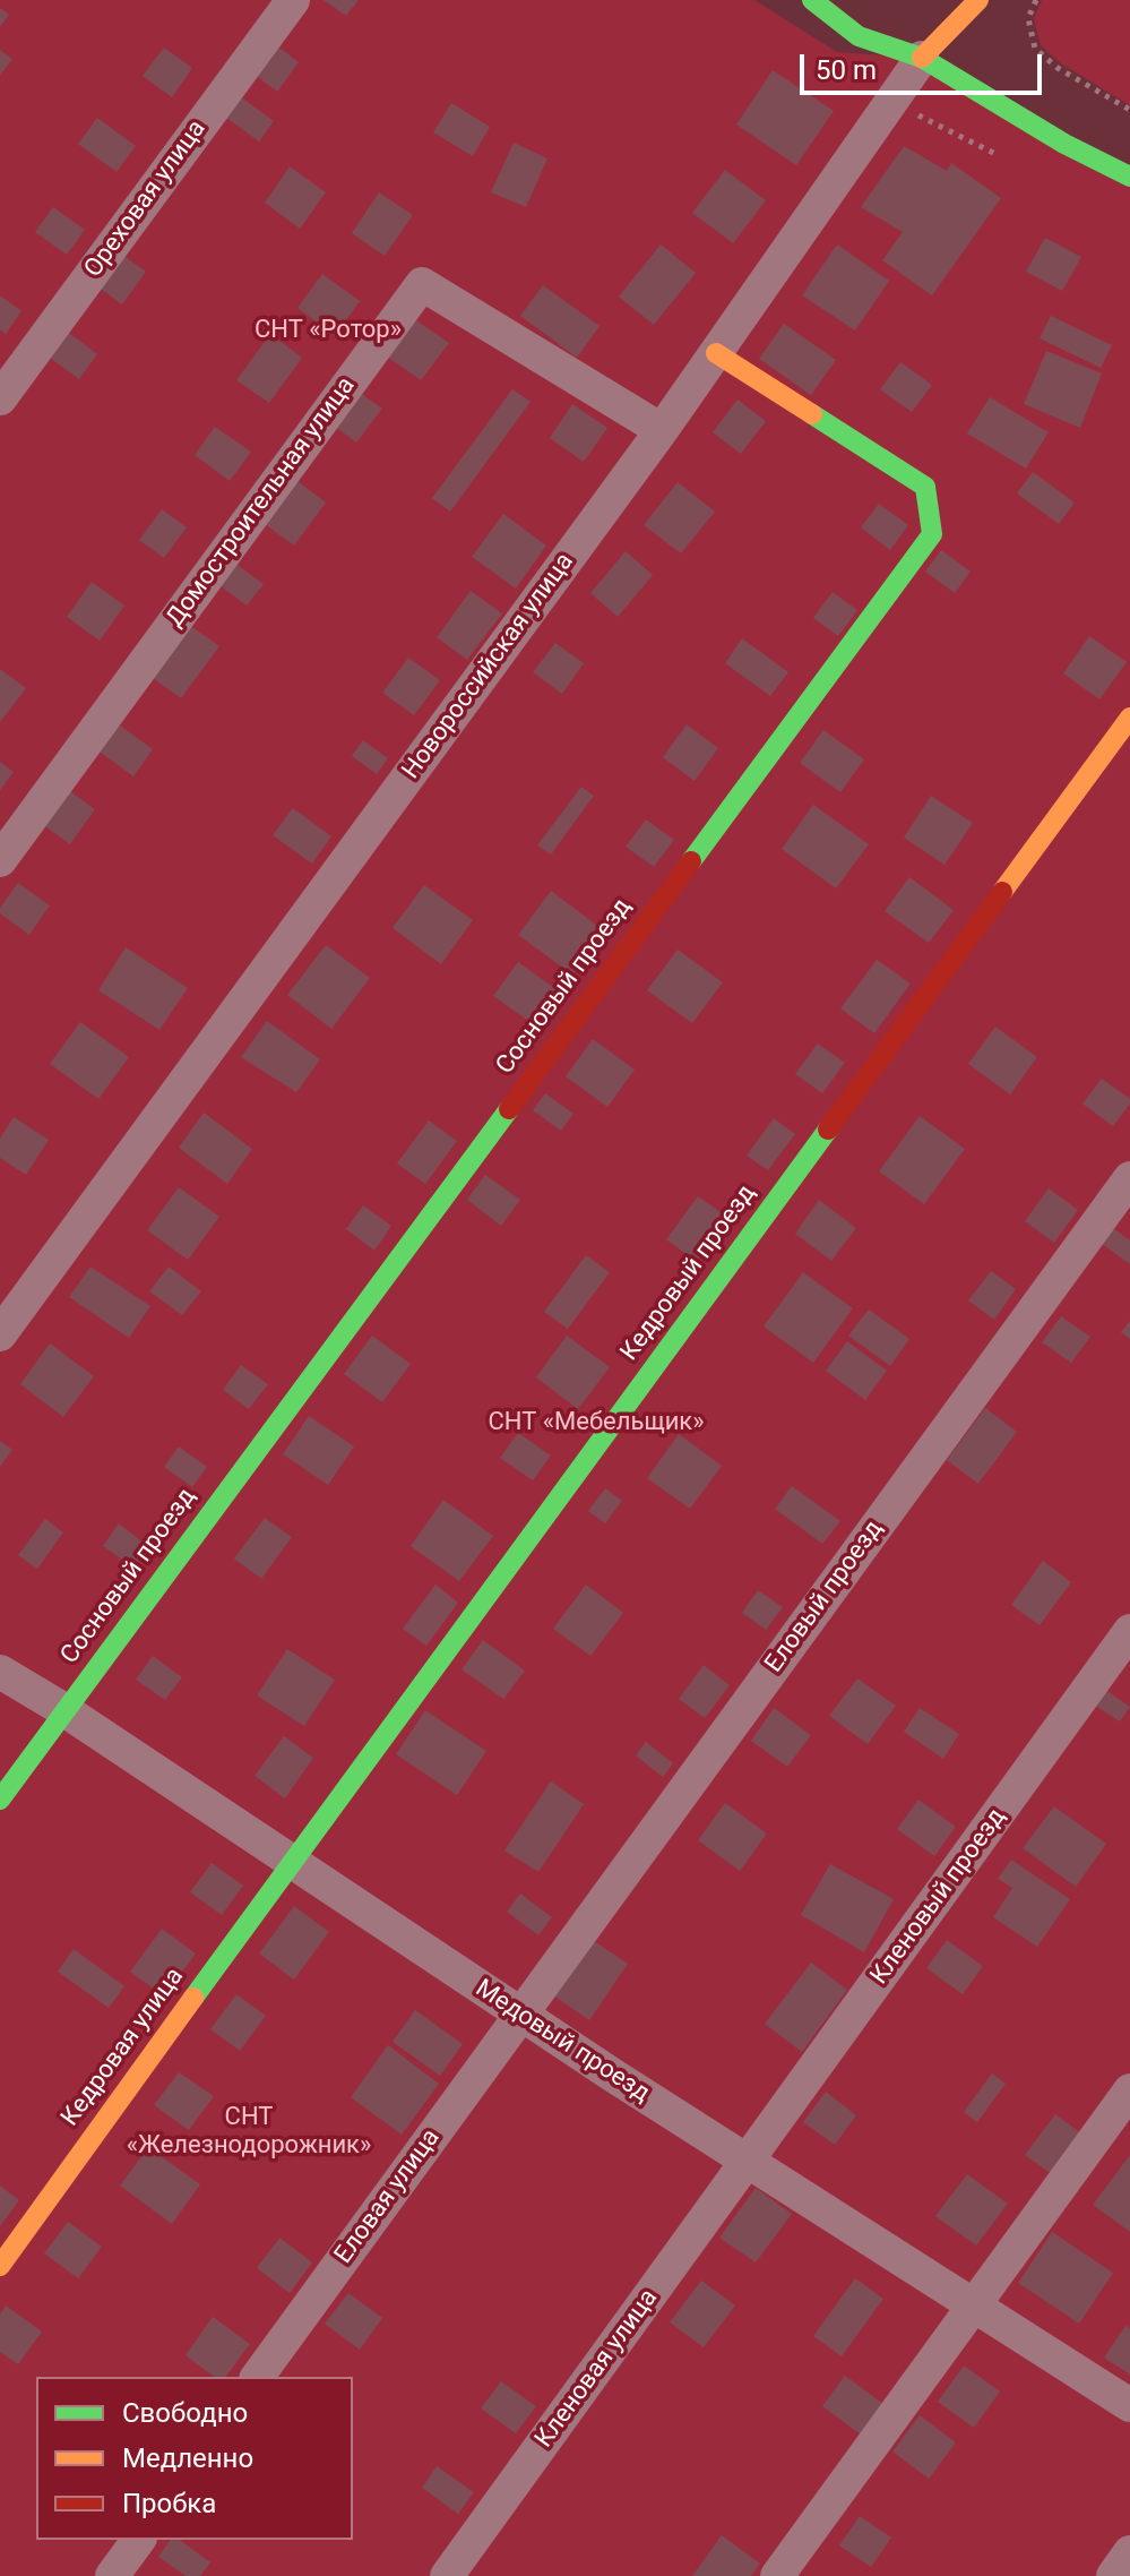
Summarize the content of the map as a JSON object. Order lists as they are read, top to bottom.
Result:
{
  "streets": {
    "street": [
      "Ореховая улица",
      "Домостроительная улица",
      "Новороссийская улица",
      "Сосновый проезд",
      "Кедровый проезд",
      "Еловый проезд",
      "Кленовый проезд",
      "Медовый проезд",
      "Кедровая улица",
      "Еловая улица",
      "Кленовая улица"
    ]
  },
  "crossings": [
    ["Домостроительная улица", "Новороссийская улица"],
    ["Новороссийская улица", "Сосновый проезд"],
    ["Сосновый проезд", "Медовый проезд"],
    ["Кедровый проезд", "Медовый проезд"],
    ["Кедровый проезд", "Кедровая улица"],
    ["Еловый проезд", "Медовый проезд"],
    ["Еловый проезд", "Еловая улица"],
    ["Кленовый проезд", "Медовый проезд"],
    ["Кленовый проезд", "Кленовая улица"],
    ["Медовый проезд", "Кедровая улица"],
    ["Медовый проезд", "Еловая улица"],
    ["Медовый проезд", "Кленовая улица"]
  ],
  "parks": ["СНТ «Ротор»", "СНТ «Мебельщик»", "СНТ «Железнодорожник»"],
  "legend": ["Свободно", "Медленно", "Пробка"],
  "scale_bar": "50 m"
}
